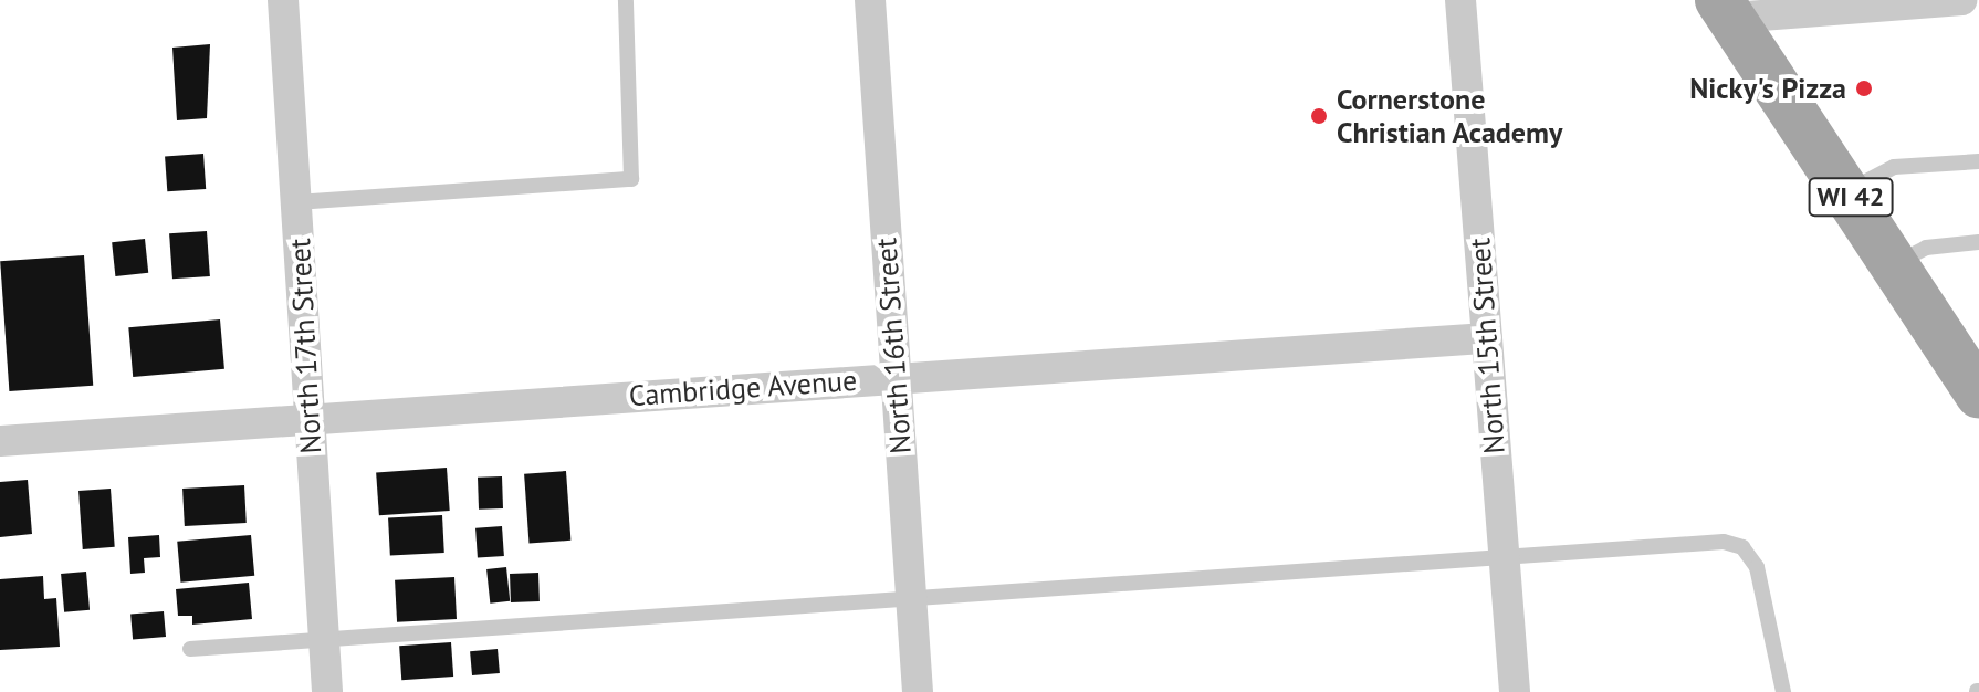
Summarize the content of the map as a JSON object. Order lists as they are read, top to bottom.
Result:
{
  "streets": {
    "main road": ["WI 42"],
    "street": [
      "North 17th Street",
      "North 16th Street",
      "North 15th Street",
      "Cambridge Avenue"
    ]
  },
  "crossings": [
    ["North 17th Street", "Cambridge Avenue"],
    ["North 16th Street", "Cambridge Avenue"],
    ["North 15th Street", "Cambridge Avenue"]
  ],
  "places": ["Nicky's Pizza", "Cornerstone Christian Academy"]
}
